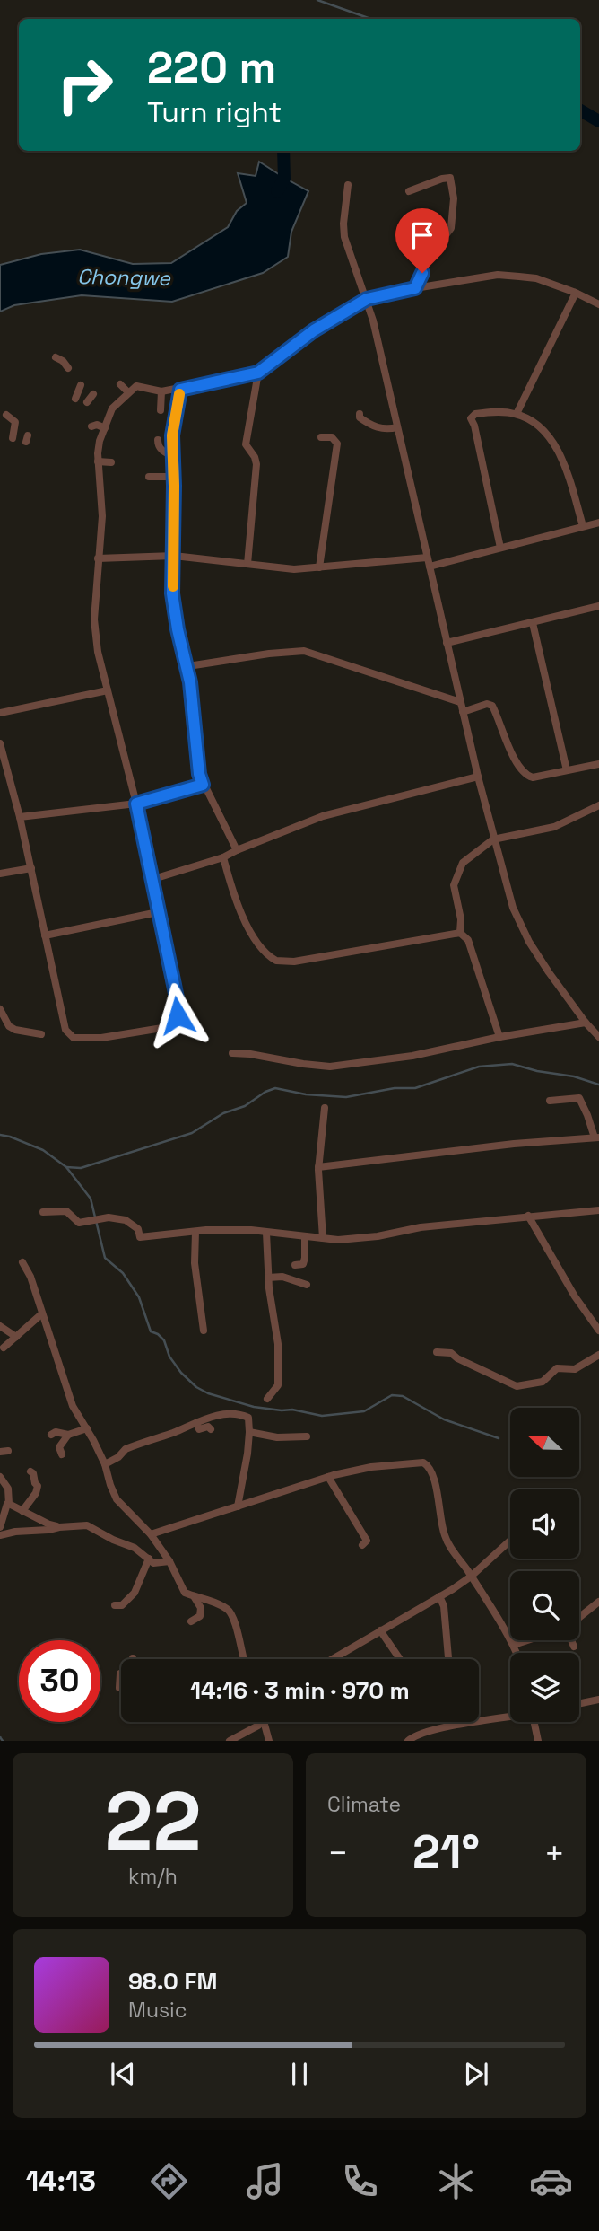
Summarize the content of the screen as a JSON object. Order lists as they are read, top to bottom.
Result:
{
  "water": ["Chongwe"],
  "north": "left",
  "page": {
    "turn": ["220 m", "Turn right"],
    "limit": "30",
    "trip": "14:16 · 3 min · 970 m",
    "tile": [
      ["22", "km/h"],
      "Climate"
    ],
    "heat": ["−", "21°", "+"],
    "song": ["98.0 FM", "Music"],
    "tabs": "14:13"
  }
}
